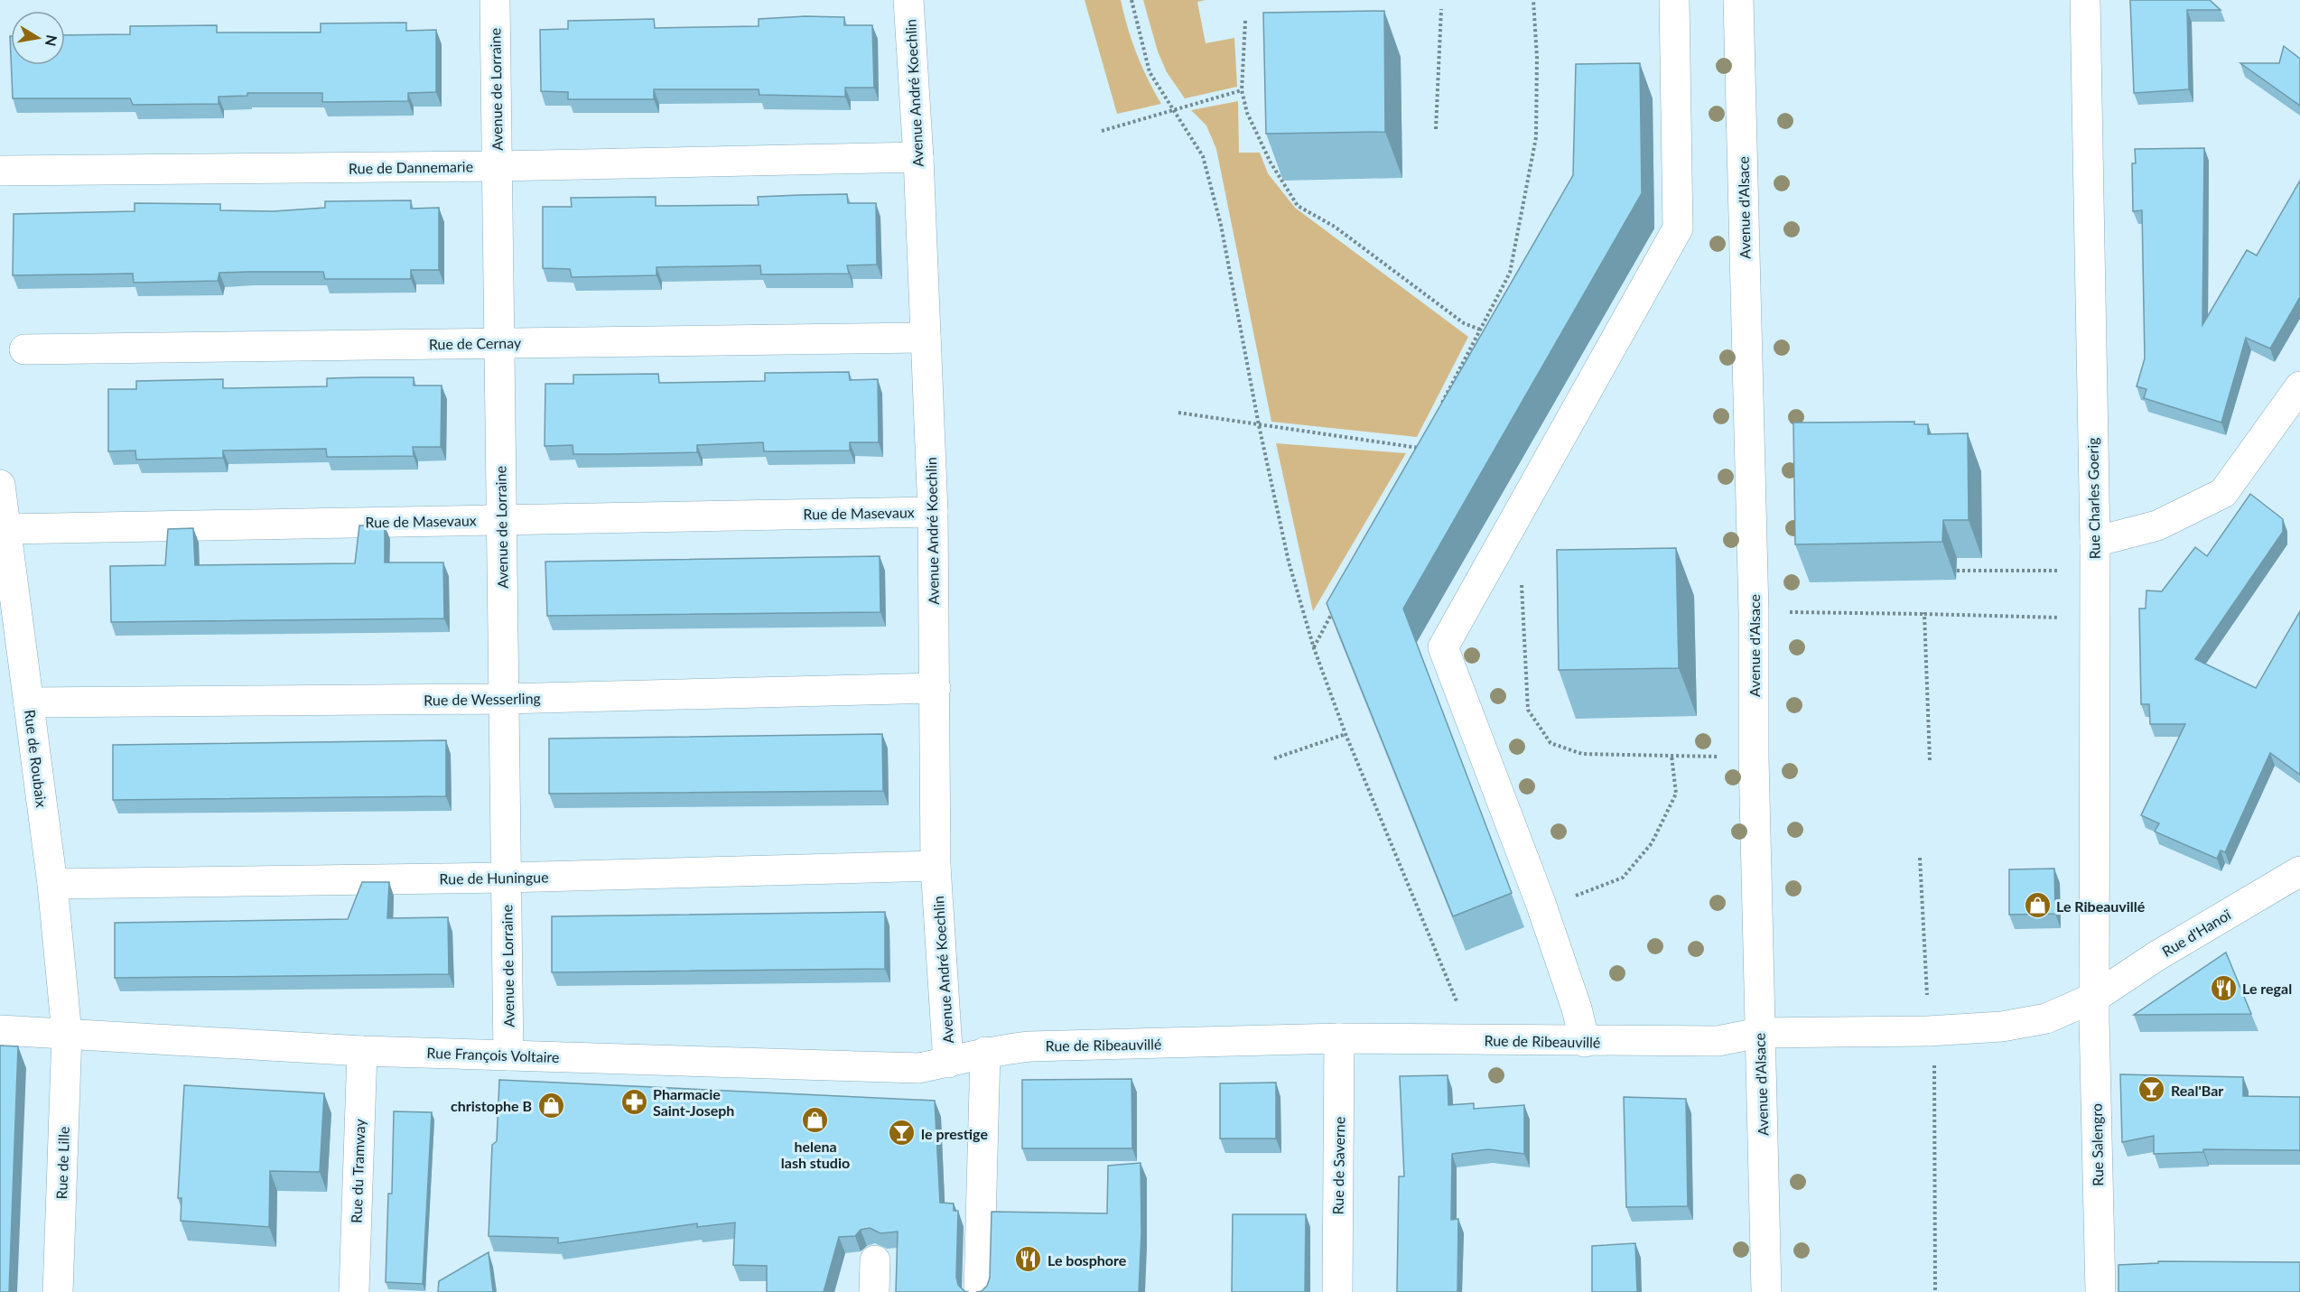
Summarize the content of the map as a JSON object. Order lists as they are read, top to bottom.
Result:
{
  "streets": {
    "street": [
      "Avenue de Lorraine",
      "Avenue André Koechlin",
      "Rue de Dannemarie",
      "Avenue d'Alsace",
      "Rue de Cernay",
      "Rue Charles Goerig",
      "Rue de Masevaux",
      "Rue de Wesserling",
      "Rue de Roubaix",
      "Rue de Huningue",
      "Rue d'Hanoï",
      "Rue de Ribeauvillé",
      "Rue François Voltaire",
      "Rue Salengro",
      "Rue de Lille",
      "Rue de Saverne",
      "Rue du Tramway"
    ]
  },
  "crossings": [
    ["Avenue de Lorraine", "Rue de Dannemarie"],
    ["Avenue de Lorraine", "Rue de Cernay"],
    ["Avenue de Lorraine", "Rue de Masevaux"],
    ["Avenue de Lorraine", "Rue de Wesserling"],
    ["Avenue de Lorraine", "Rue de Huningue"],
    ["Avenue de Lorraine", "Rue François Voltaire"],
    ["Avenue André Koechlin", "Rue de Dannemarie"],
    ["Avenue André Koechlin", "Rue de Cernay"],
    ["Avenue André Koechlin", "Rue de Masevaux"],
    ["Avenue André Koechlin", "Rue de Wesserling"],
    ["Avenue André Koechlin", "Rue de Huningue"],
    ["Avenue André Koechlin", "Rue François Voltaire"],
    ["Avenue d'Alsace", "Rue de Ribeauvillé"],
    ["Rue Charles Goerig", "Rue d'Hanoï"],
    ["Rue Charles Goerig", "Rue de Ribeauvillé"],
    ["Rue Charles Goerig", "Rue Salengro"],
    ["Rue de Masevaux", "Rue de Roubaix"],
    ["Rue de Wesserling", "Rue de Roubaix"],
    ["Rue de Roubaix", "Rue de Huningue"],
    ["Rue de Roubaix", "Rue François Voltaire"],
    ["Rue de Roubaix", "Rue de Lille"],
    ["Rue d'Hanoï", "Rue de Ribeauvillé"],
    ["Rue d'Hanoï", "Rue Salengro"],
    ["Rue de Ribeauvillé", "Rue François Voltaire"],
    ["Rue de Ribeauvillé", "Rue Salengro"],
    ["Rue de Ribeauvillé", "Rue de Saverne"],
    ["Rue François Voltaire", "Rue de Lille"],
    ["Rue François Voltaire", "Rue du Tramway"]
  ],
  "places": {
    "shop": ["Le Ribeauvillé", "christophe B", "helena lash studio"],
    "restaurant": ["Le regal", "Le bosphore"],
    "bar": ["Real'Bar", "le prestige"],
    "pharmacy": ["Pharmacie Saint-Joseph"]
  },
  "north": "right"
}
